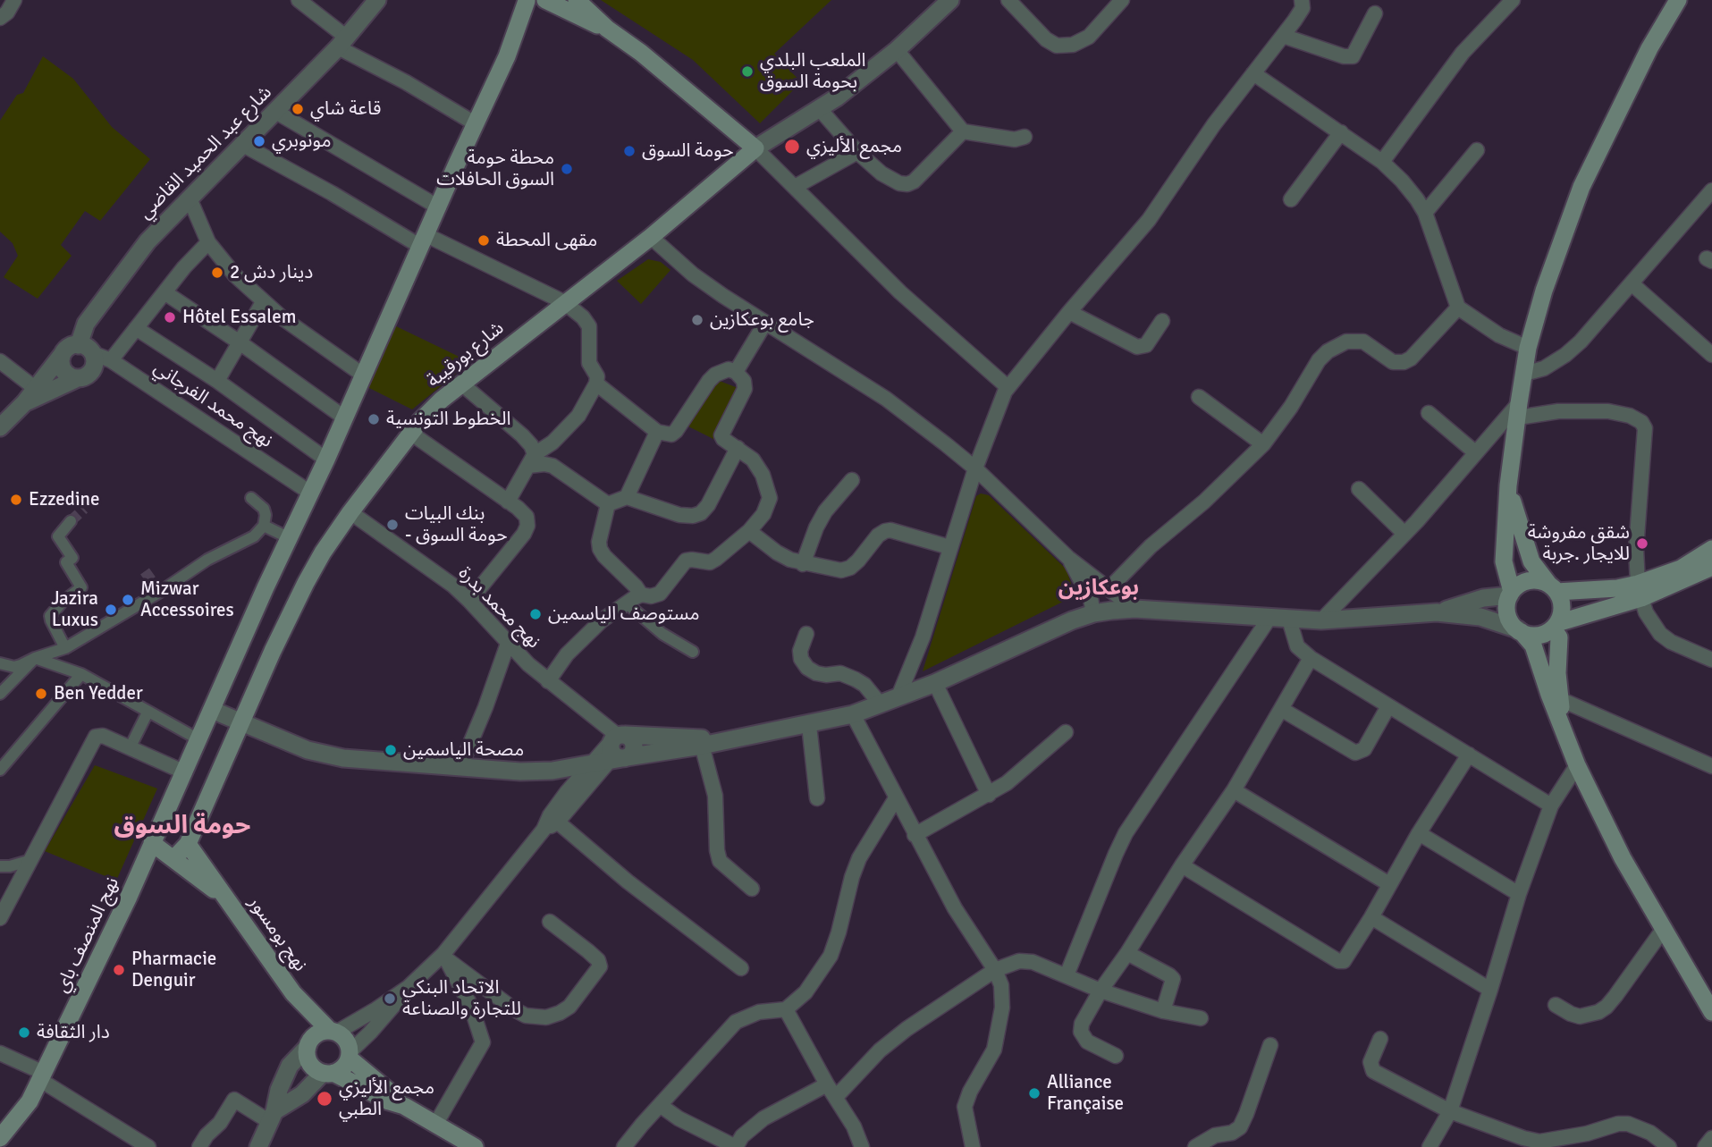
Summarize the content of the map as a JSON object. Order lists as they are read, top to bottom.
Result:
{
  "streets": {
    "main road": ["شارع بورقيبة", "نهج بومسور", "نهج المنصف باي"],
    "street": ["شارع عبد الحميد القاضي", "نهج محمد الفرجاني", "نهج محمد بدرة"]
  },
  "crossings": [
    ["شارع عبد الحميد القاضي", "نهج محمد الفرجاني"],
    ["شارع بورقيبة", "نهج محمد بدرة"],
    ["شارع بورقيبة", "نهج بومسور"],
    ["نهج بومسور", "نهج المنصف باي"]
  ],
  "districts": ["بوعكازين", "حومة السوق"],
  "places": [
    "الملعب البلدي بحومة السوق",
    "قاعة شاي",
    "مونوبري",
    "مجمع الأليزي",
    "حومة السوق",
    "محطة حومة السوق الحافلات",
    "مقهى المحطة",
    "2 دينار دش",
    "Hôtel Essalem",
    "جامع بوعكازين",
    "الخطوط التونسية",
    "Ezzedine",
    "بنك البيات - حومة السوق",
    "شقق مفروشة للايجار .جربة",
    "Mizwar Accessoires",
    "Jazira Luxus",
    "مستوصف الياسمين",
    "Ben Yedder",
    "مصحة الياسمين",
    "Pharmacie Denguir",
    "الاتحاد البنكي للتجارة والصناعة",
    "دار الثقافة",
    "Alliance Française",
    "مجمع الأليزي الطبي"
  ]
}
